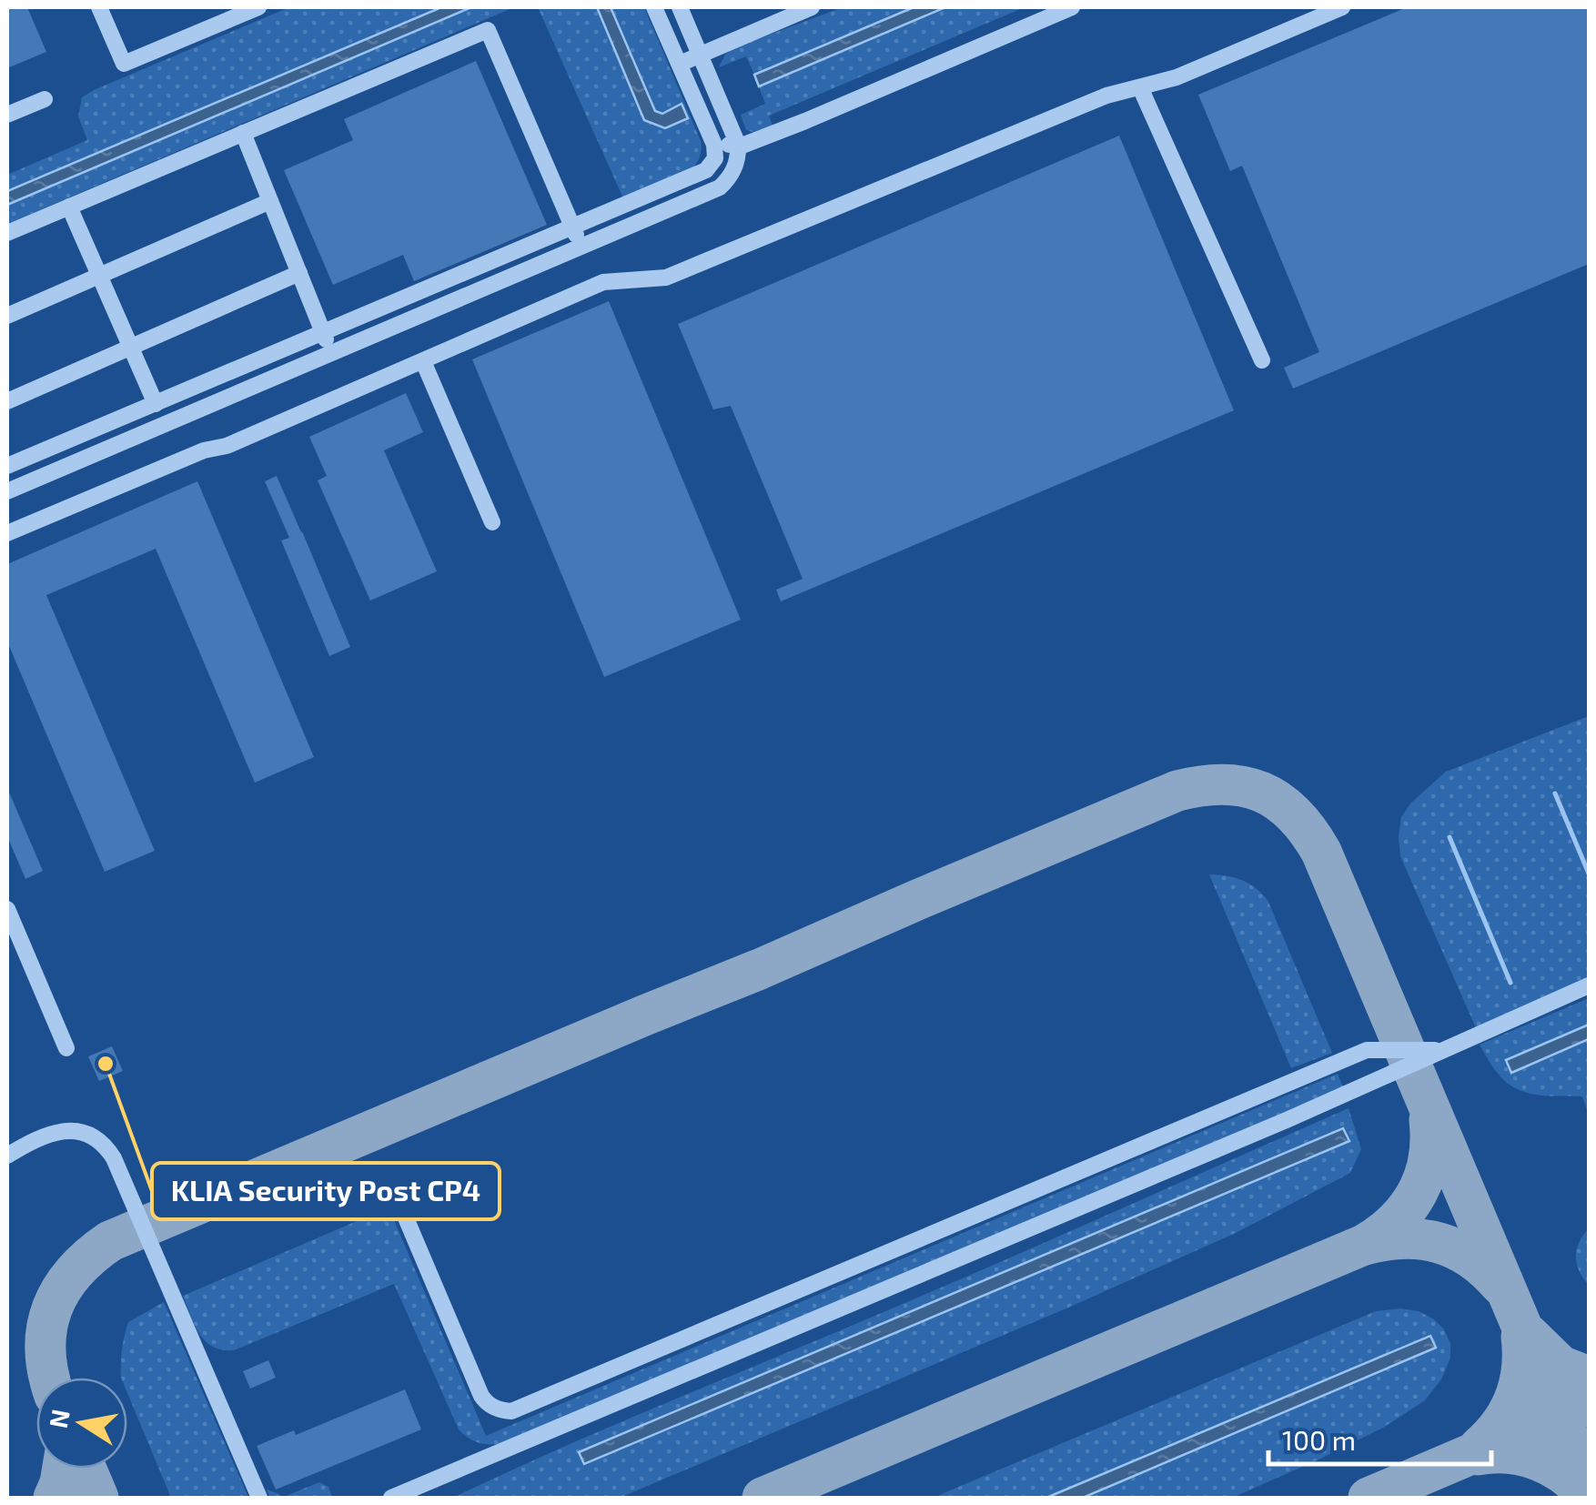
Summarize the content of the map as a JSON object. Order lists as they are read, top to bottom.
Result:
{
  "places": ["KLIA Security Post CP4"],
  "scale_bar": "100 m",
  "north": "left"
}
